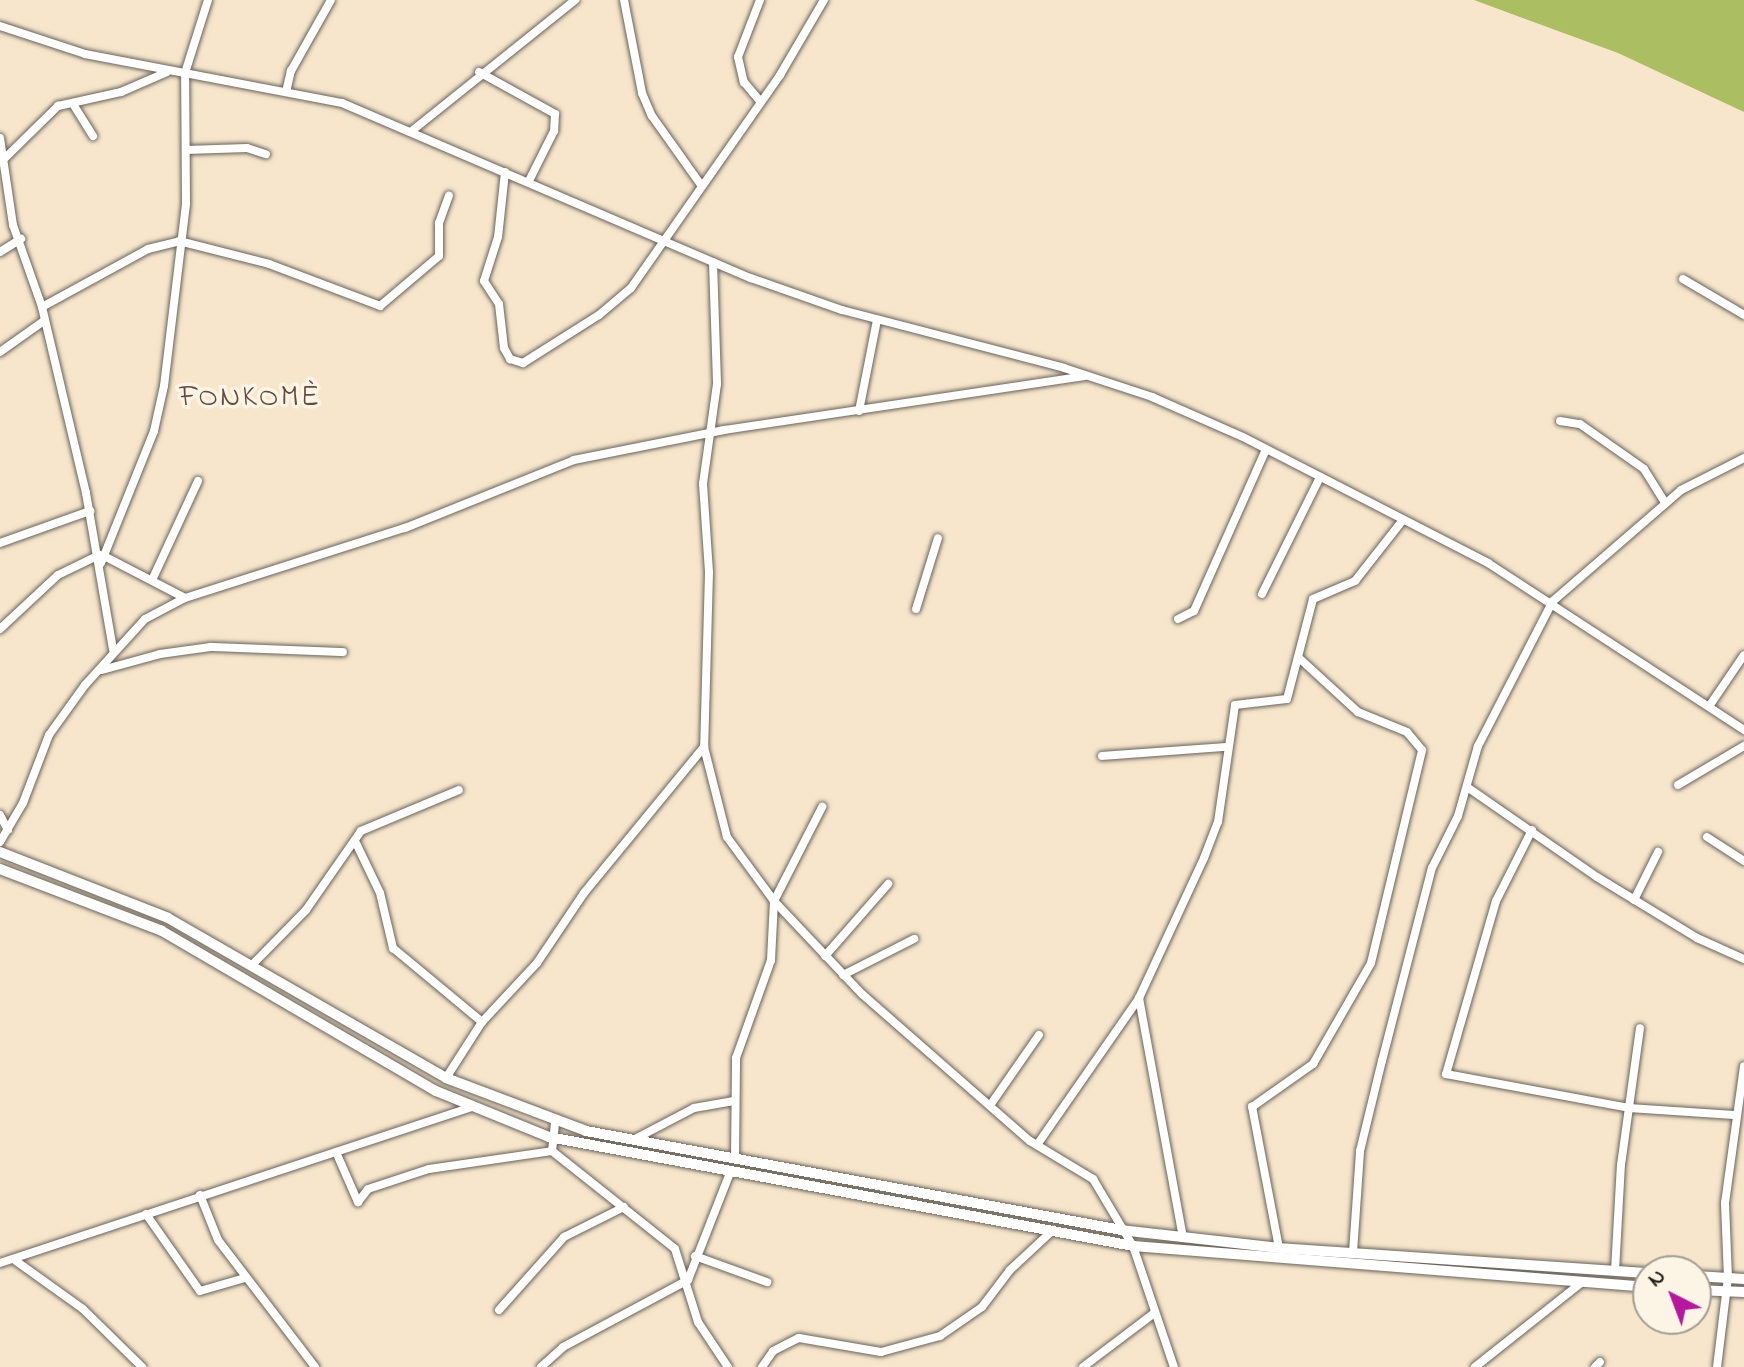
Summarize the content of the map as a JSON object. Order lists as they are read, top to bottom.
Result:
{
  "districts": ["FONKOMÈ"],
  "north": "top left"
}
